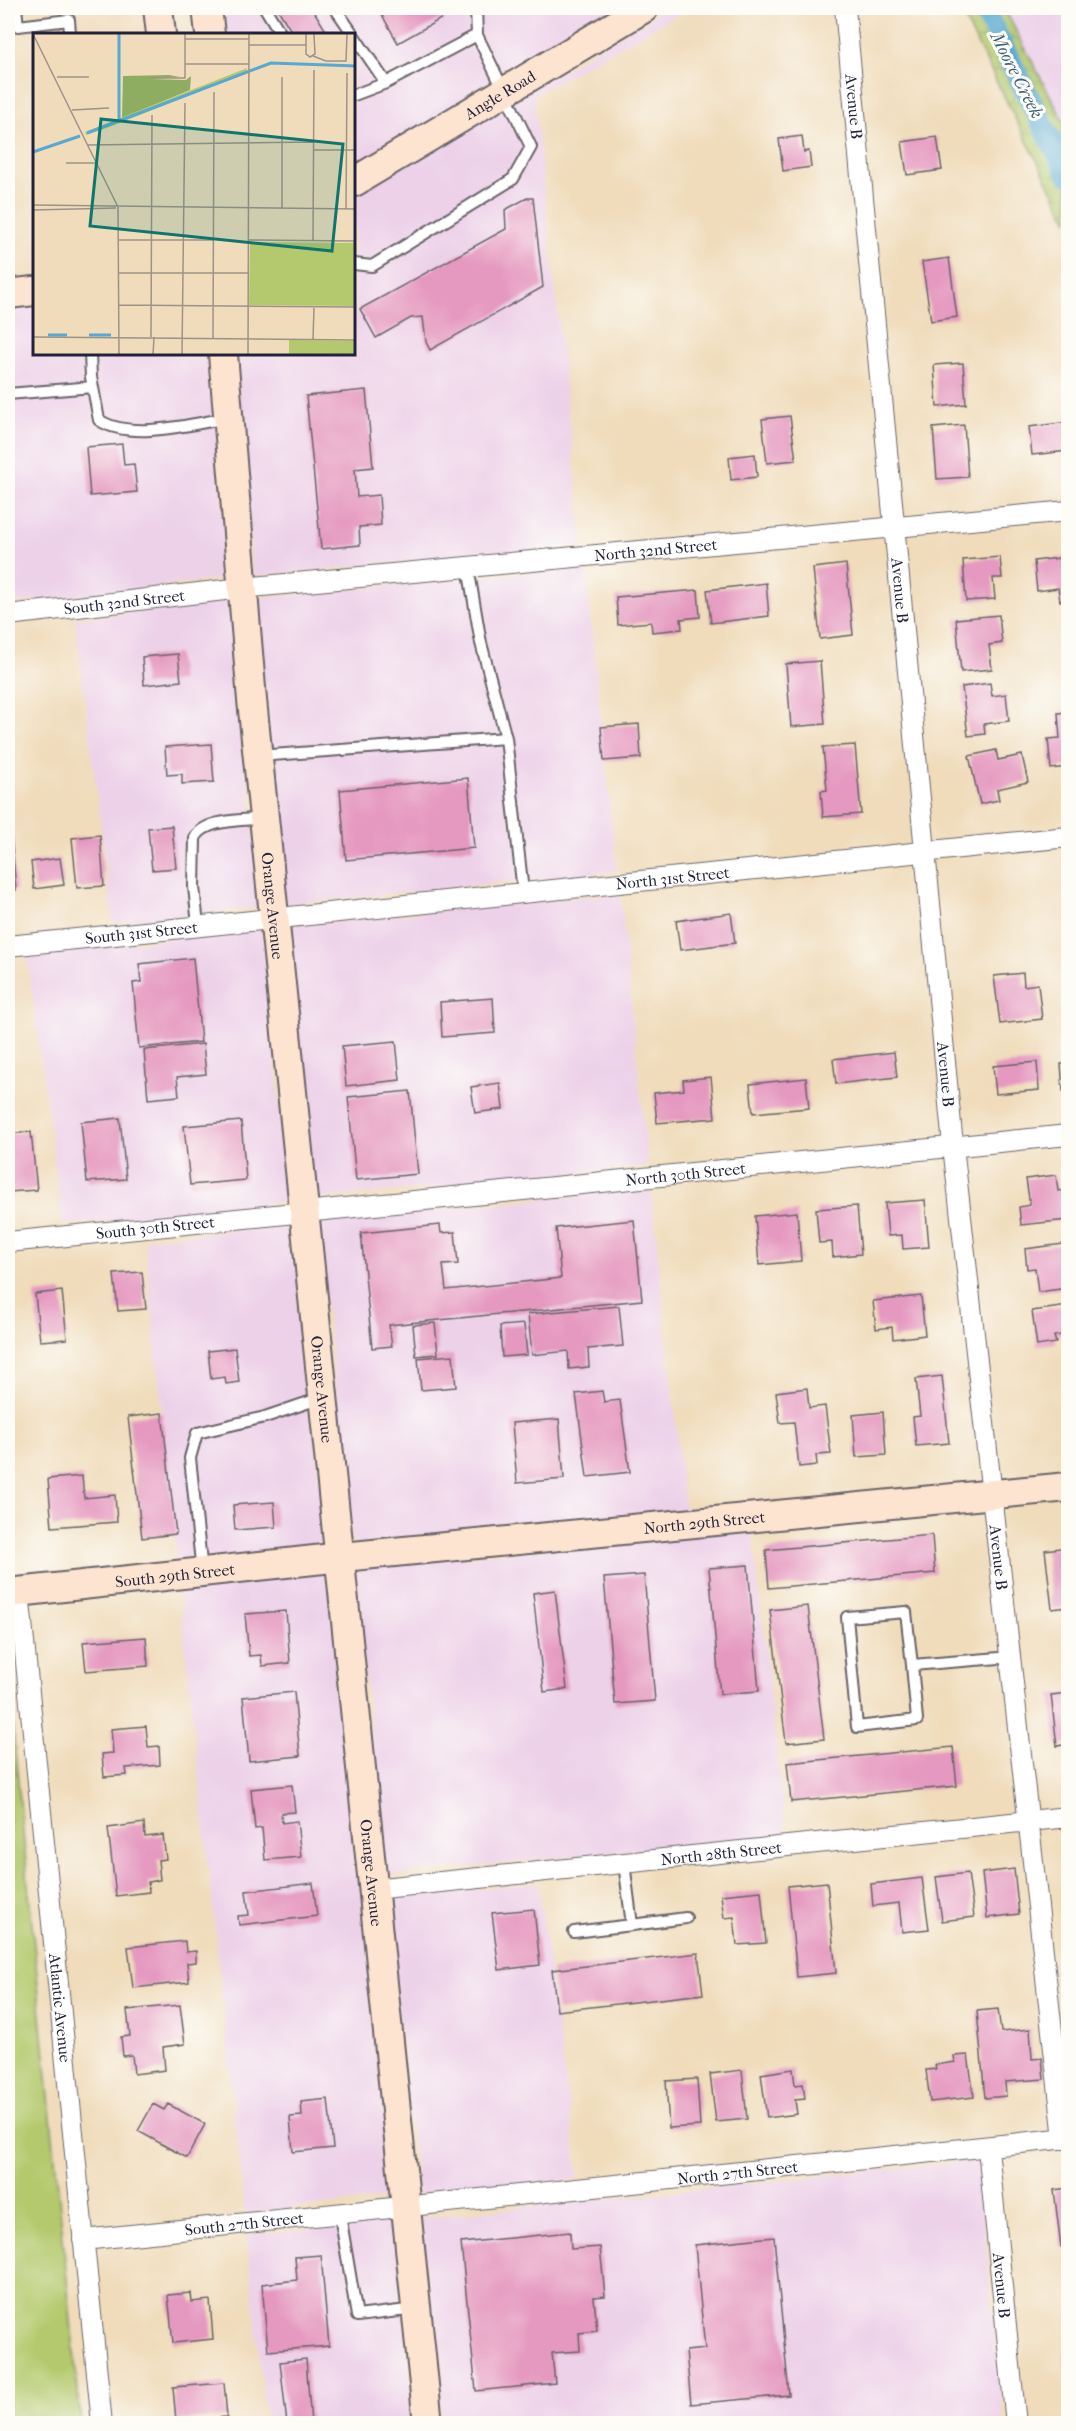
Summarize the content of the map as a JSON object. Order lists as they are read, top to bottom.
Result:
{
  "streets": {
    "main road": [
      "Angle Road",
      "Orange Avenue",
      "North 29th Street",
      "South 29th Street"
    ],
    "street": [
      "Avenue B",
      "North 32nd Street",
      "South 32nd Street",
      "North 31st Street",
      "South 31st Street",
      "North 30th Street",
      "South 30th Street",
      "North 28th Street",
      "Atlantic Avenue",
      "North 27th Street",
      "South 27th Street"
    ]
  },
  "crossings": [
    ["Avenue B", "North 32nd Street"],
    ["Avenue B", "North 31st Street"],
    ["Avenue B", "North 30th Street"],
    ["Avenue B", "North 29th Street"],
    ["Avenue B", "North 28th Street"],
    ["Avenue B", "North 27th Street"],
    ["North 32nd Street", "South 32nd Street"],
    ["North 32nd Street", "Orange Avenue"],
    ["South 32nd Street", "Orange Avenue"],
    ["North 31st Street", "Orange Avenue"],
    ["North 31st Street", "South 31st Street"],
    ["Orange Avenue", "South 31st Street"],
    ["Orange Avenue", "North 30th Street"],
    ["Orange Avenue", "South 30th Street"],
    ["Orange Avenue", "North 29th Street"],
    ["Orange Avenue", "South 29th Street"],
    ["Orange Avenue", "North 28th Street"],
    ["Orange Avenue", "North 27th Street"],
    ["Orange Avenue", "South 27th Street"],
    ["North 30th Street", "South 30th Street"],
    ["North 29th Street", "South 29th Street"],
    ["South 29th Street", "Atlantic Avenue"],
    ["Atlantic Avenue", "South 27th Street"],
    ["North 27th Street", "South 27th Street"]
  ],
  "water": ["Moore Creek"]
}
